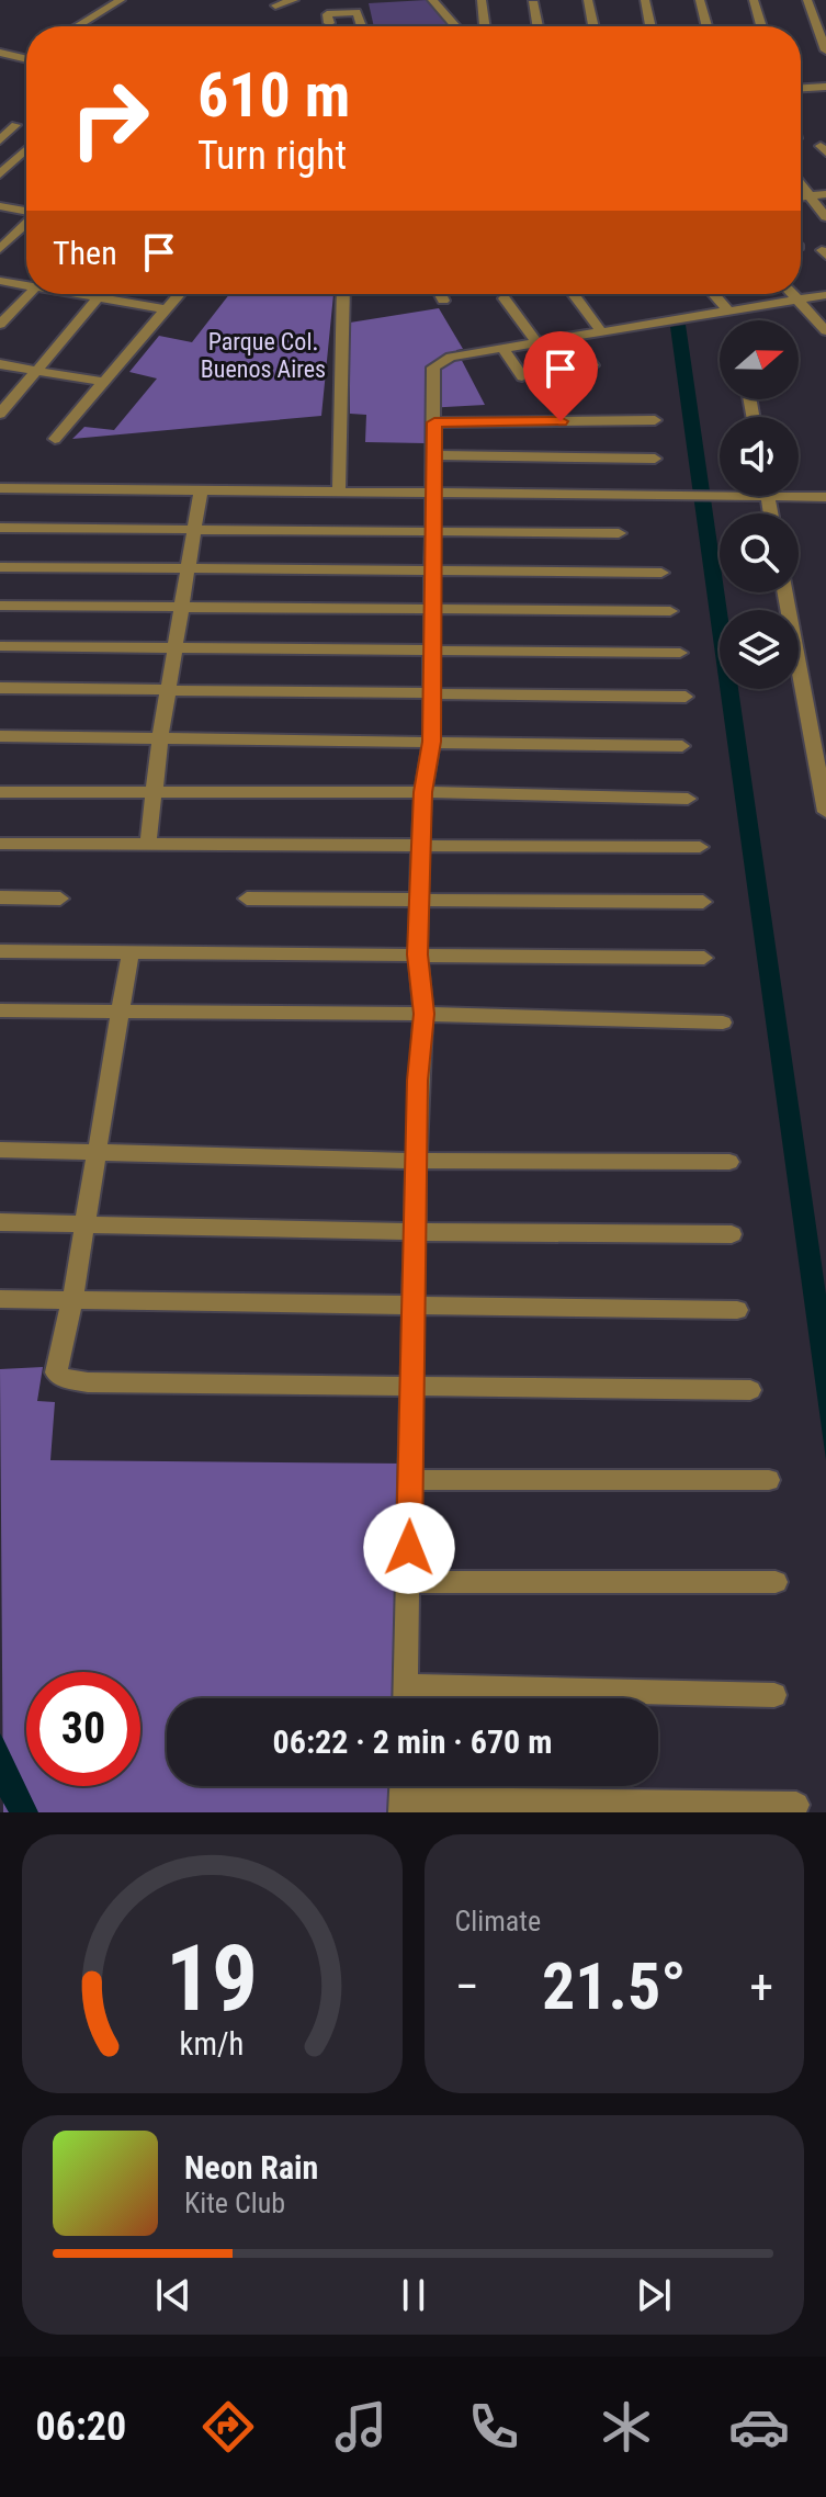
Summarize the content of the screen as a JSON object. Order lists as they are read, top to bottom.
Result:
{
  "parks": ["Parque Col. Buenos Aires"],
  "north": "right",
  "page": {
    "turn": ["610 m", "Turn right"],
    "then": "Then",
    "limit": "30",
    "trip": "06:22 · 2 min · 670 m",
    "tile": "Climate",
    "heat": ["−", "21.5°", "+"],
    "song": ["Neon Rain", "Kite Club"],
    "tabs": "06:20",
    "gauge": ["19", "km/h"]
  }
}
